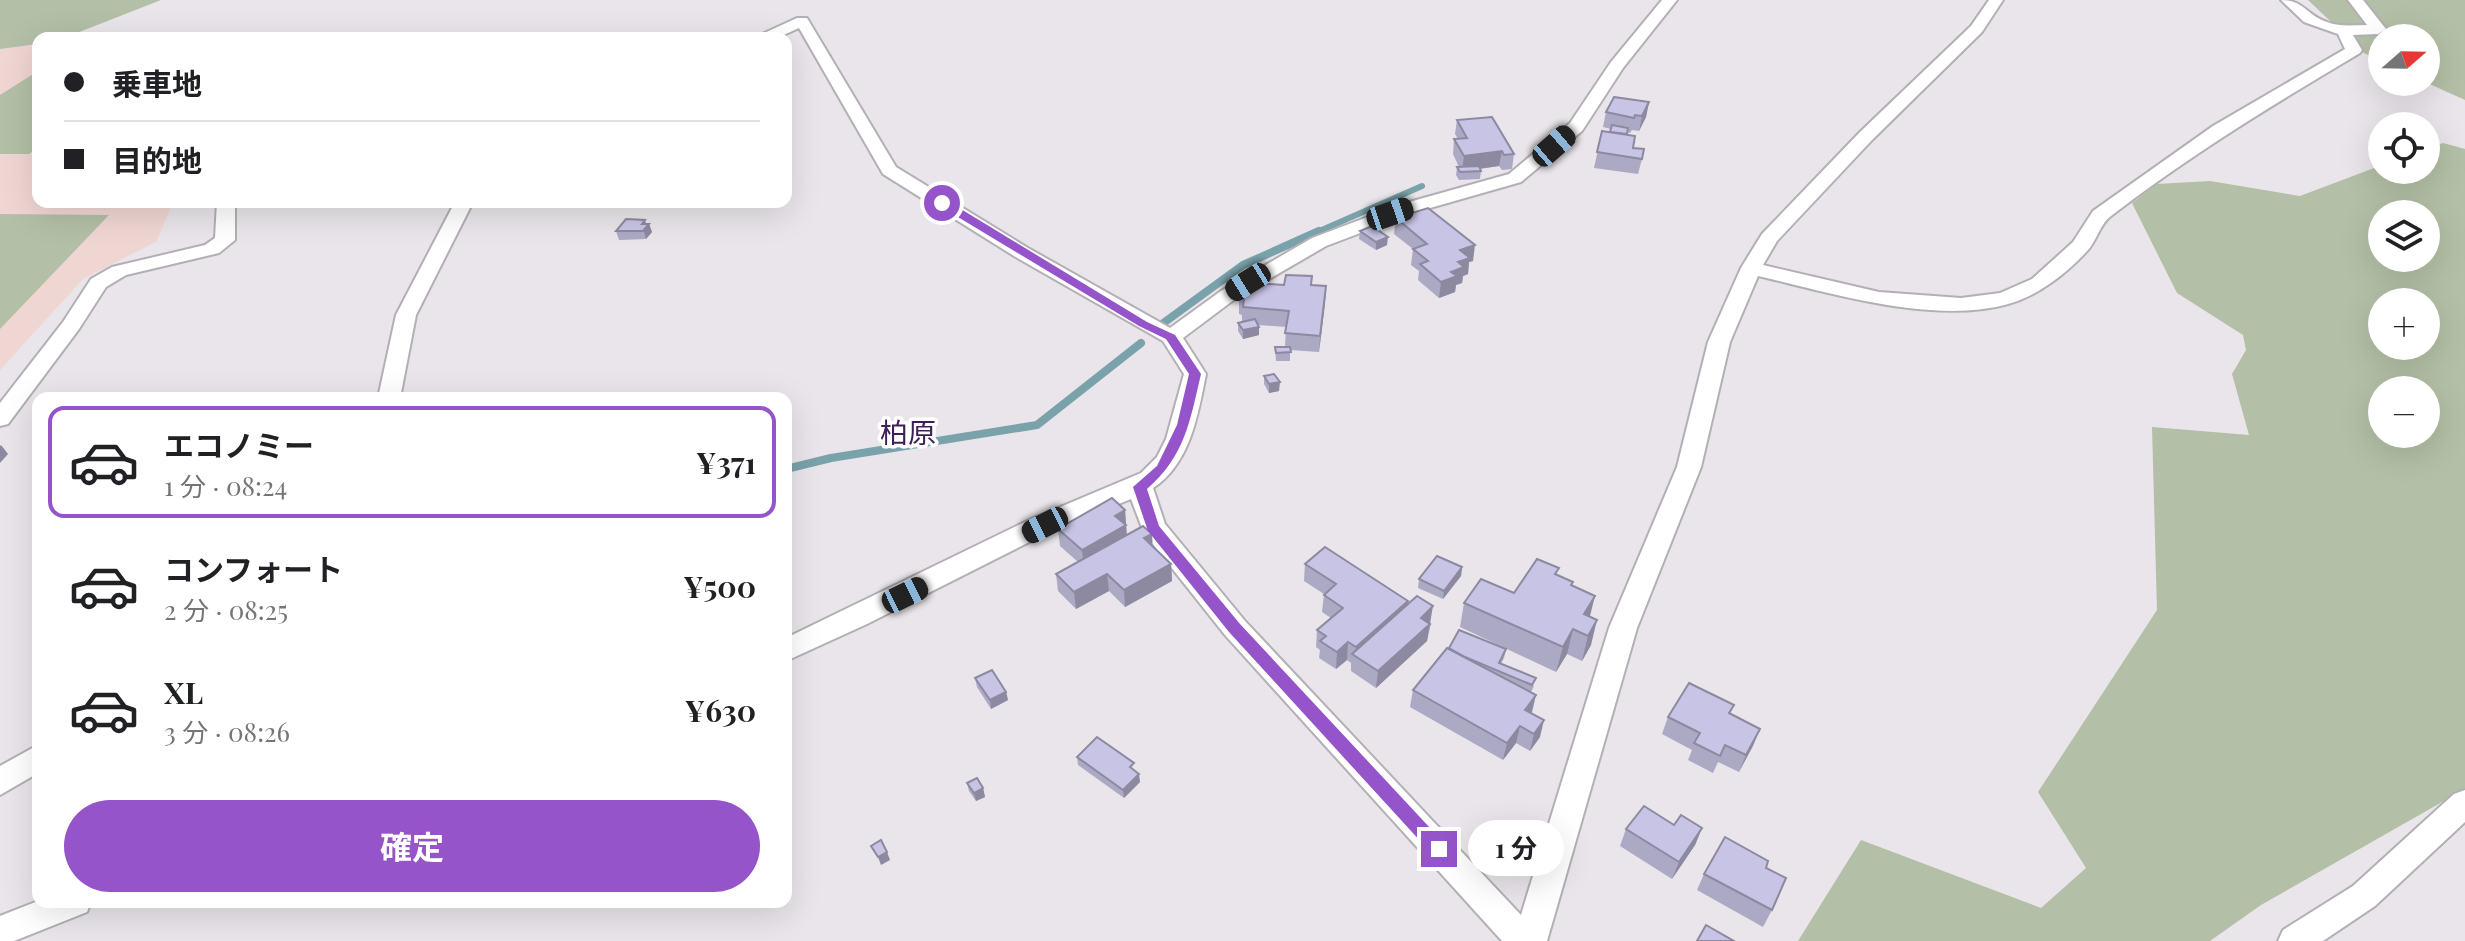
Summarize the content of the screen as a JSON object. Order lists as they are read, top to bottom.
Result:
{
  "districts": ["柏原"],
  "north": "right",
  "page": {
    "map_buttons": ["+", "−"],
    "banner": ["乗車地", "目的地"],
    "list": [
      {
        "name": "エコノミー",
        "note": "1 分 · 08:24",
        "value": "¥371"
      },
      {
        "name": "コンフォート",
        "note": "2 分 · 08:25",
        "value": "¥500"
      },
      {
        "name": "XL",
        "note": "3 分 · 08:26",
        "value": "¥630"
      }
    ],
    "buttons": "確定",
    "bubble": "1 分"
  }
}
